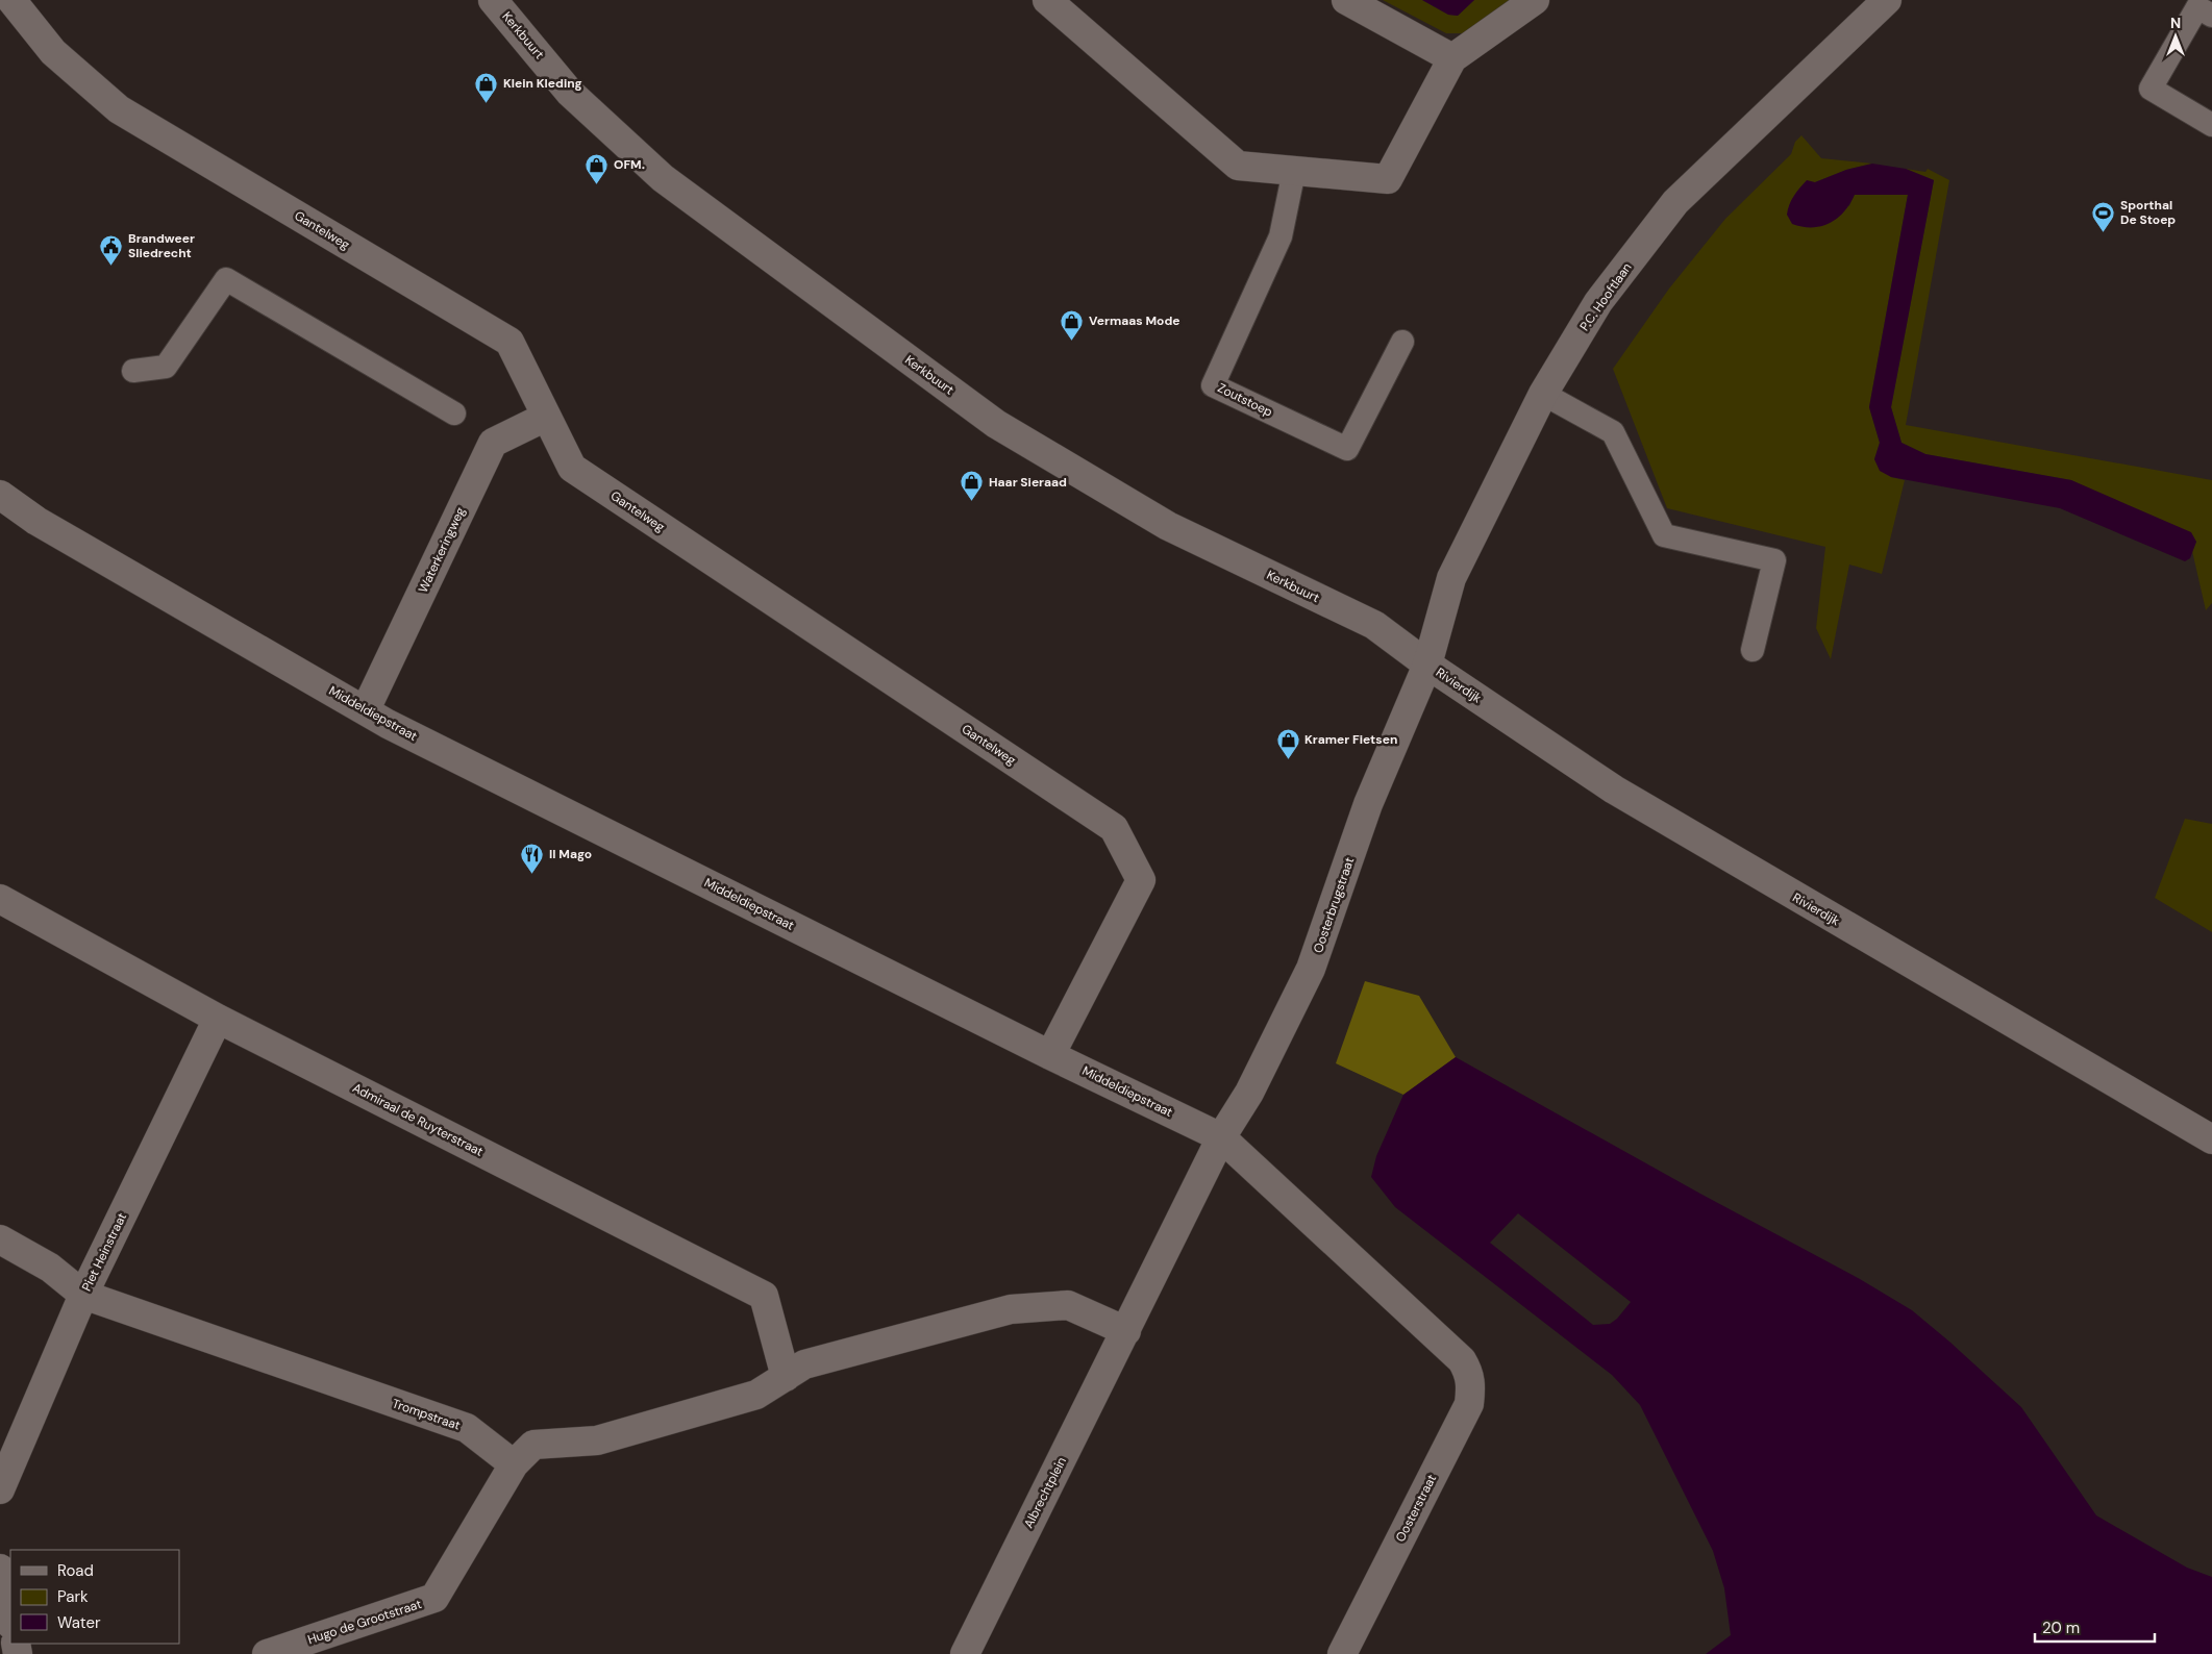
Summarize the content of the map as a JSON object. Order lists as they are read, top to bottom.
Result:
{
  "streets": {
    "street": [
      "Kerkbuurt",
      "Gantelweg",
      "P.C. Hooftlaan",
      "Waterkeringweg",
      "Rivierdijk",
      "Middeldiepstraat",
      "Oosterbrugstraat",
      "Admiraal de Ruyterstraat",
      "Piet Heinstraat",
      "Trompstraat",
      "Albrechtplein",
      "Oosterstraat",
      "Hugo de Grootstraat"
    ],
    "lane": ["Zoutstoep"]
  },
  "crossings": [
    ["Kerkbuurt", "P.C. Hooftlaan"],
    ["Kerkbuurt", "Rivierdijk"],
    ["Kerkbuurt", "Oosterbrugstraat"],
    ["Gantelweg", "Waterkeringweg"],
    ["Gantelweg", "Middeldiepstraat"],
    ["P.C. Hooftlaan", "Rivierdijk"],
    ["P.C. Hooftlaan", "Oosterbrugstraat"],
    ["Waterkeringweg", "Middeldiepstraat"],
    ["Rivierdijk", "Oosterbrugstraat"],
    ["Middeldiepstraat", "Oosterbrugstraat"],
    ["Middeldiepstraat", "Albrechtplein"],
    ["Middeldiepstraat", "Oosterstraat"],
    ["Oosterbrugstraat", "Albrechtplein"],
    ["Admiraal de Ruyterstraat", "Piet Heinstraat"],
    ["Piet Heinstraat", "Trompstraat"],
    ["Trompstraat", "Hugo de Grootstraat"]
  ],
  "places": {
    "shop": [
      "Klein Kleding",
      "OFM.",
      "Vermaas Mode",
      "Haar Sieraad",
      "Kramer Fietsen"
    ],
    "sports": ["Sporthal De Stoep"],
    "public building": ["Brandweer Sliedrecht"],
    "restaurant": ["Il Mago"]
  },
  "legend": ["Road", "Park", "Water"],
  "scale_bar": "20 m",
  "north": "top"
}
